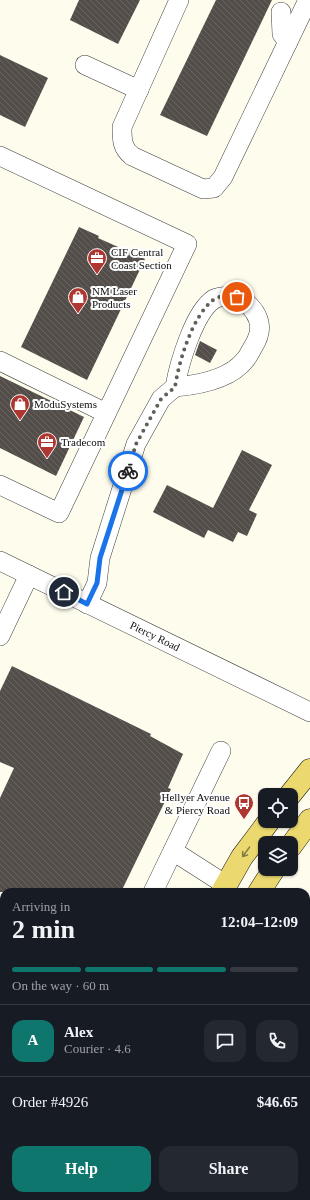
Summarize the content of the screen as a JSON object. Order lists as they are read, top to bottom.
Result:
{
  "streets": {
    "street": ["Piercy Road"]
  },
  "places": {
    "office": ["CIF Central Coast Section", "Tradecom"],
    "shop": ["NM Laser Products", "ModuSystems"],
    "bus stop": ["Hellyer Avenue & Piercy Road"]
  },
  "page": {
    "heading": ["2 min", "Arriving in", "12:04–12:09"],
    "panel": [
      "Alex",
      "Courier · 4.6",
      "Order #4926",
      "$46.65"
    ],
    "bar": "On the way · 60 m",
    "round": "A",
    "buttons": ["Help", "Share"]
  }
}
